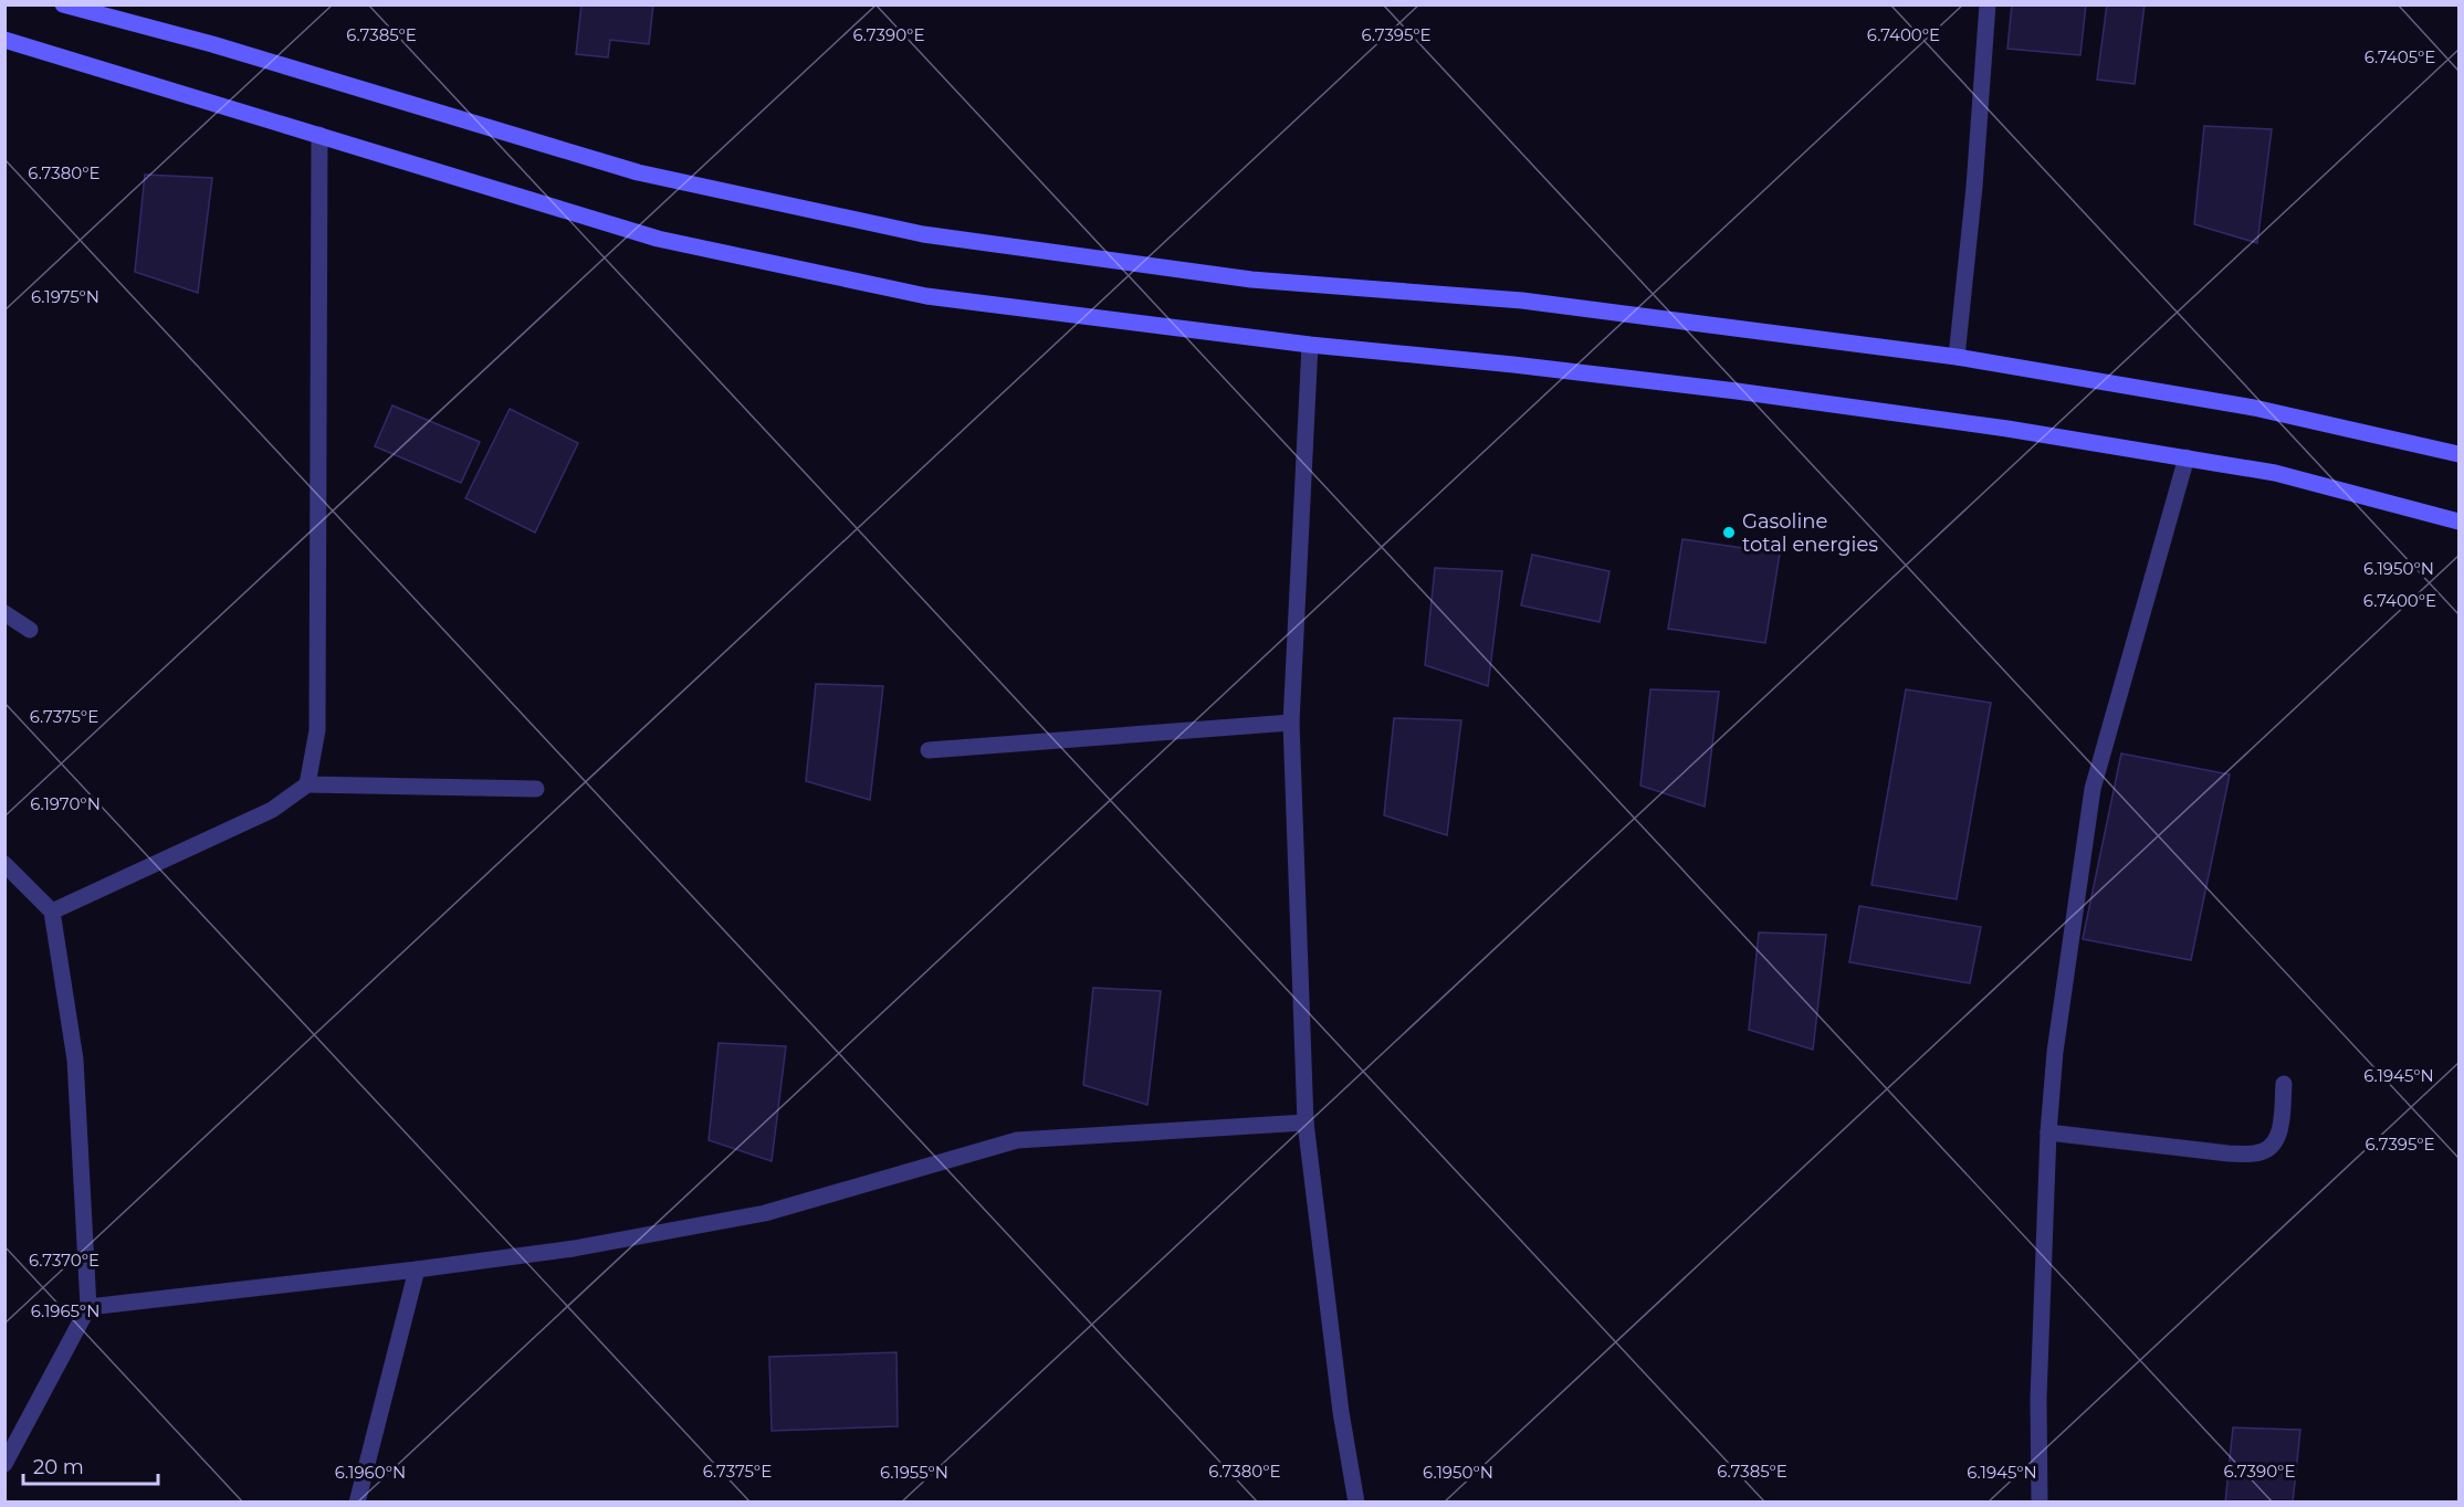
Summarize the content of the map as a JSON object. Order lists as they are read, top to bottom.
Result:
{
  "places": ["Gasoline total energies"],
  "scale_bar": "20 m",
  "coordinates": [
    "6.7390°E",
    "6.7395°E",
    "6.7400°E",
    "6.7385°E",
    "6.7405°E",
    "6.7380°E",
    "6.1975°N",
    "6.1950°N",
    "6.7375°E",
    "6.1970°N",
    "6.1945°N",
    "6.7370°E",
    "6.1965°N",
    "6.1960°N",
    "6.1955°N"
  ]
}
